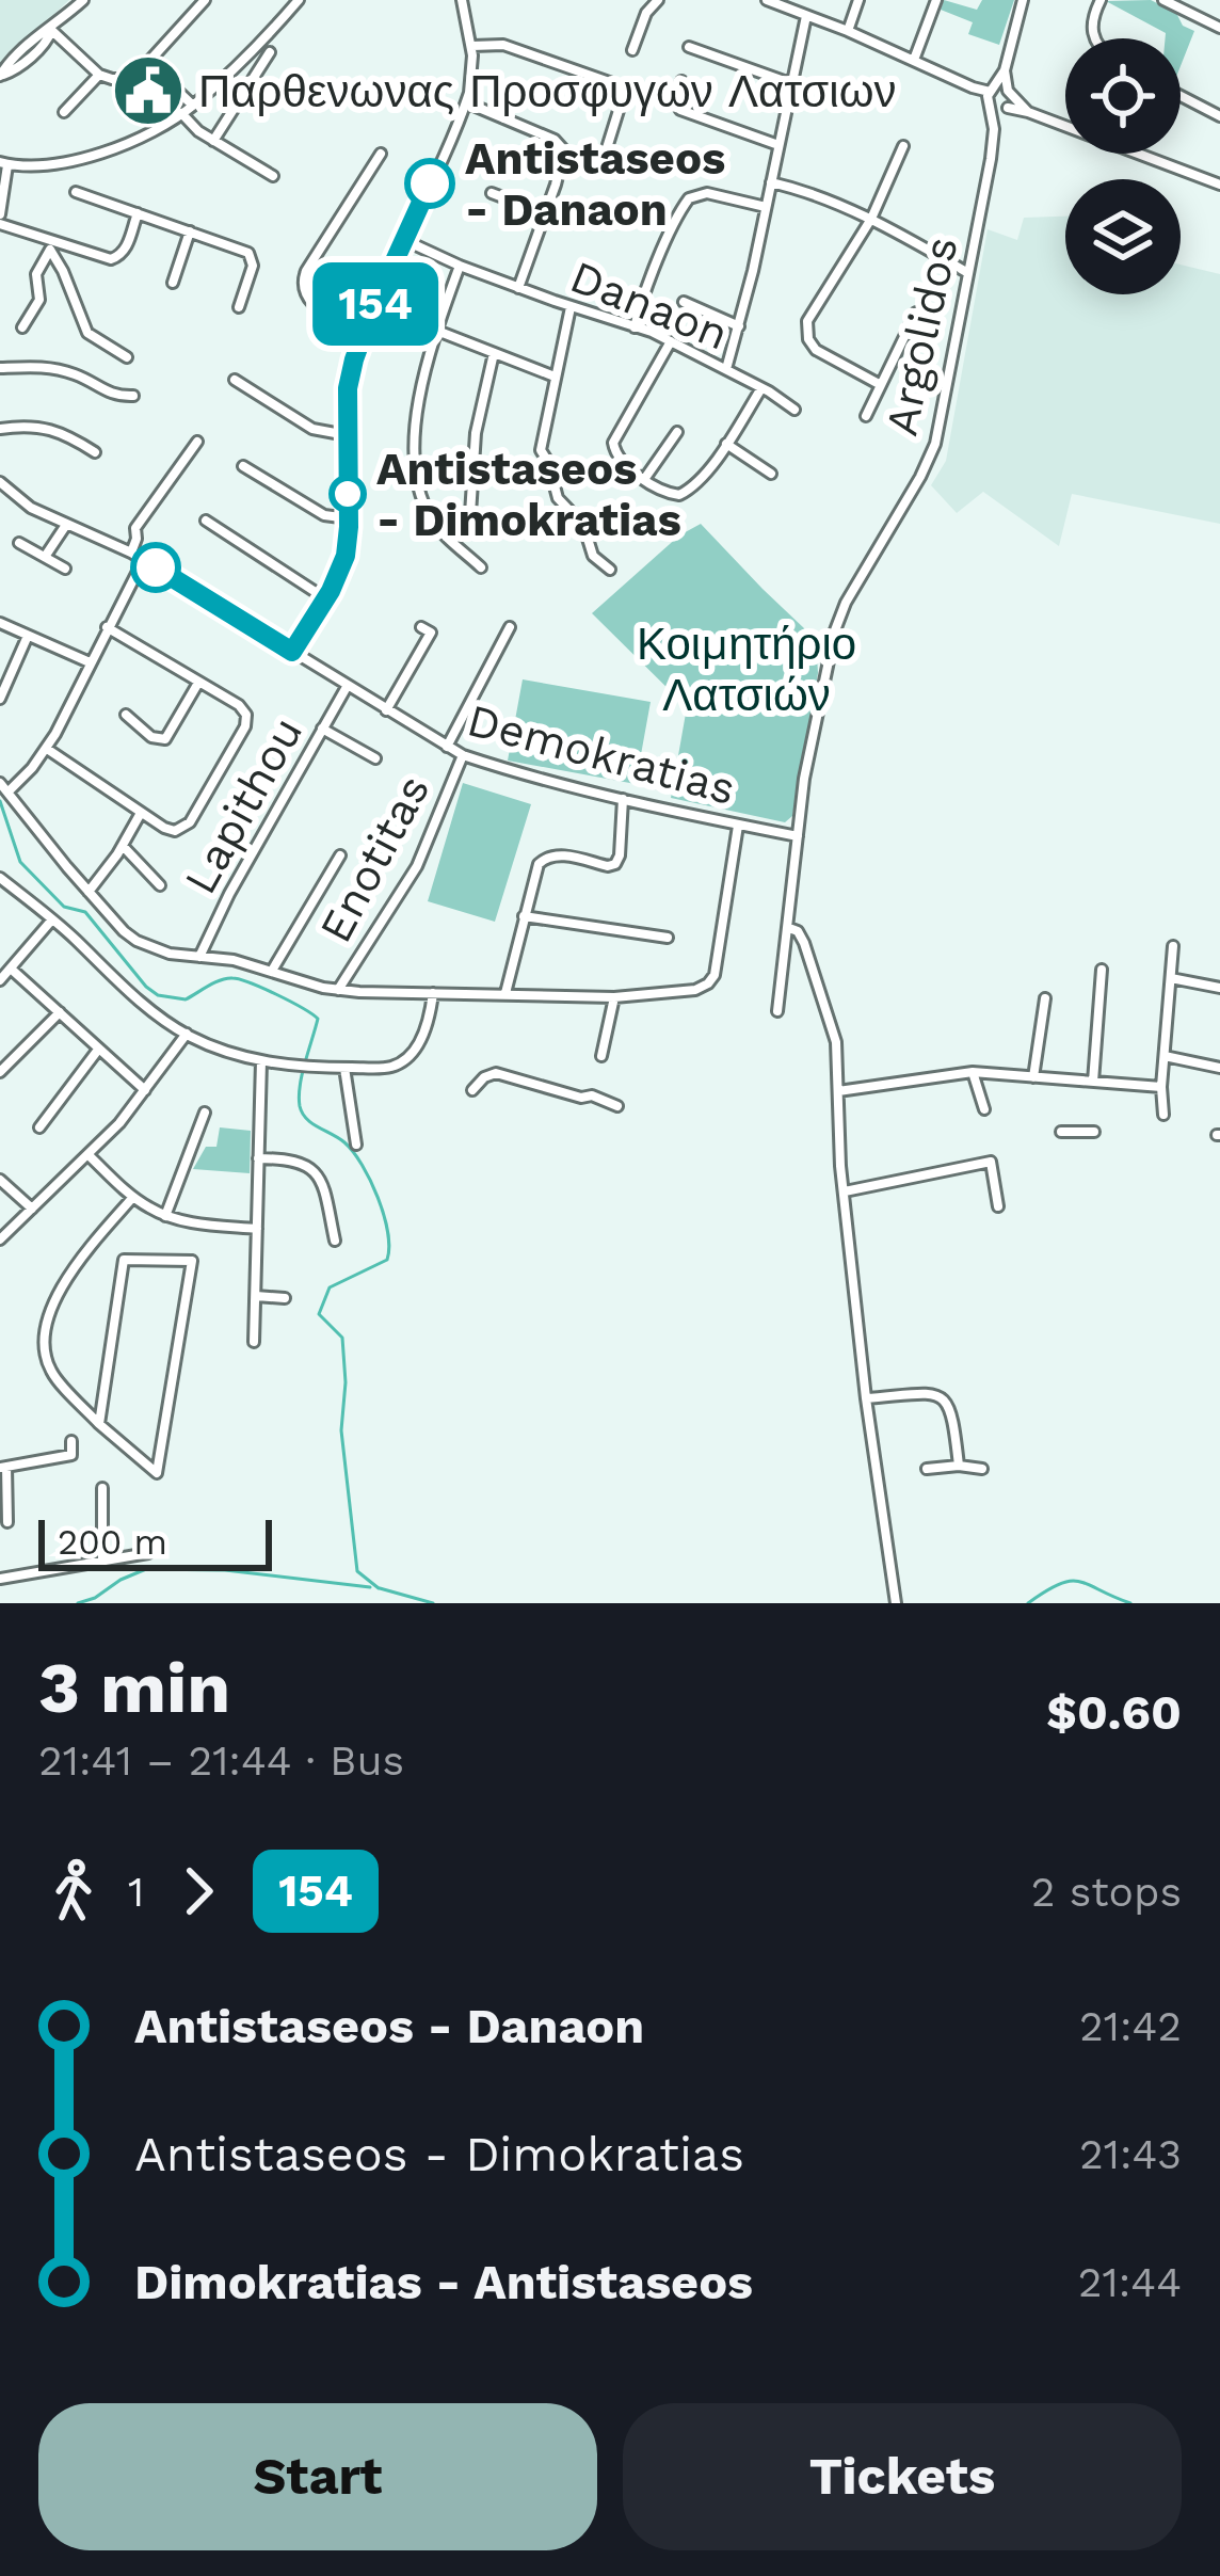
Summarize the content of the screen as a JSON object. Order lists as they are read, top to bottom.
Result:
{
  "streets": {
    "street": [
      "Danaon",
      "Argolidos",
      "Demokratias",
      "Lapithou",
      "Enotitas"
    ]
  },
  "crossings": [
    ["Argolidos", "Demokratias"],
    ["Demokratias", "Lapithou"],
    ["Demokratias", "Enotitas"]
  ],
  "parks": ["Κοιμητήριο Λατσιών"],
  "places": {
    "public building": ["Παρθενωνας Προσφυγων Λατσιων"],
    "other": ["Antistaseos - Danaon", "Antistaseos - Dimokratias"]
  },
  "lines": ["bus line 154"],
  "scale_bar": "200 m",
  "page": {
    "on_map": "154",
    "scale": "200 m",
    "heading": ["3 min", "21:41 – 21:44 · Bus", "$0.60"],
    "legs": ["1", "154", "2 stops"],
    "list": [
      {
        "name": "Antistaseos - Danaon",
        "value": "21:42"
      },
      {
        "name": "Antistaseos - Dimokratias",
        "value": "21:43"
      },
      {
        "name": "Dimokratias - Antistaseos",
        "value": "21:44"
      }
    ],
    "buttons": ["Start", "Tickets"]
  }
}
